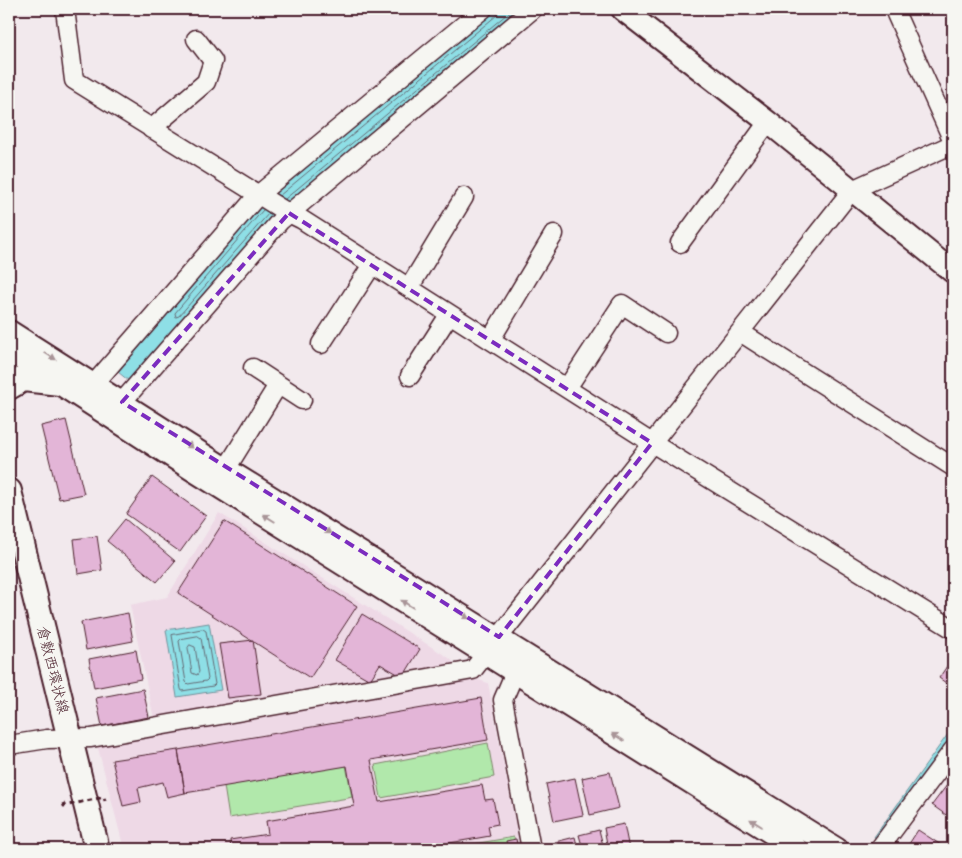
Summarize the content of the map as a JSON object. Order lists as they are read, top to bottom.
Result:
{
  "streets": {
    "main road": ["倉敷西環状線"]
  }
}
